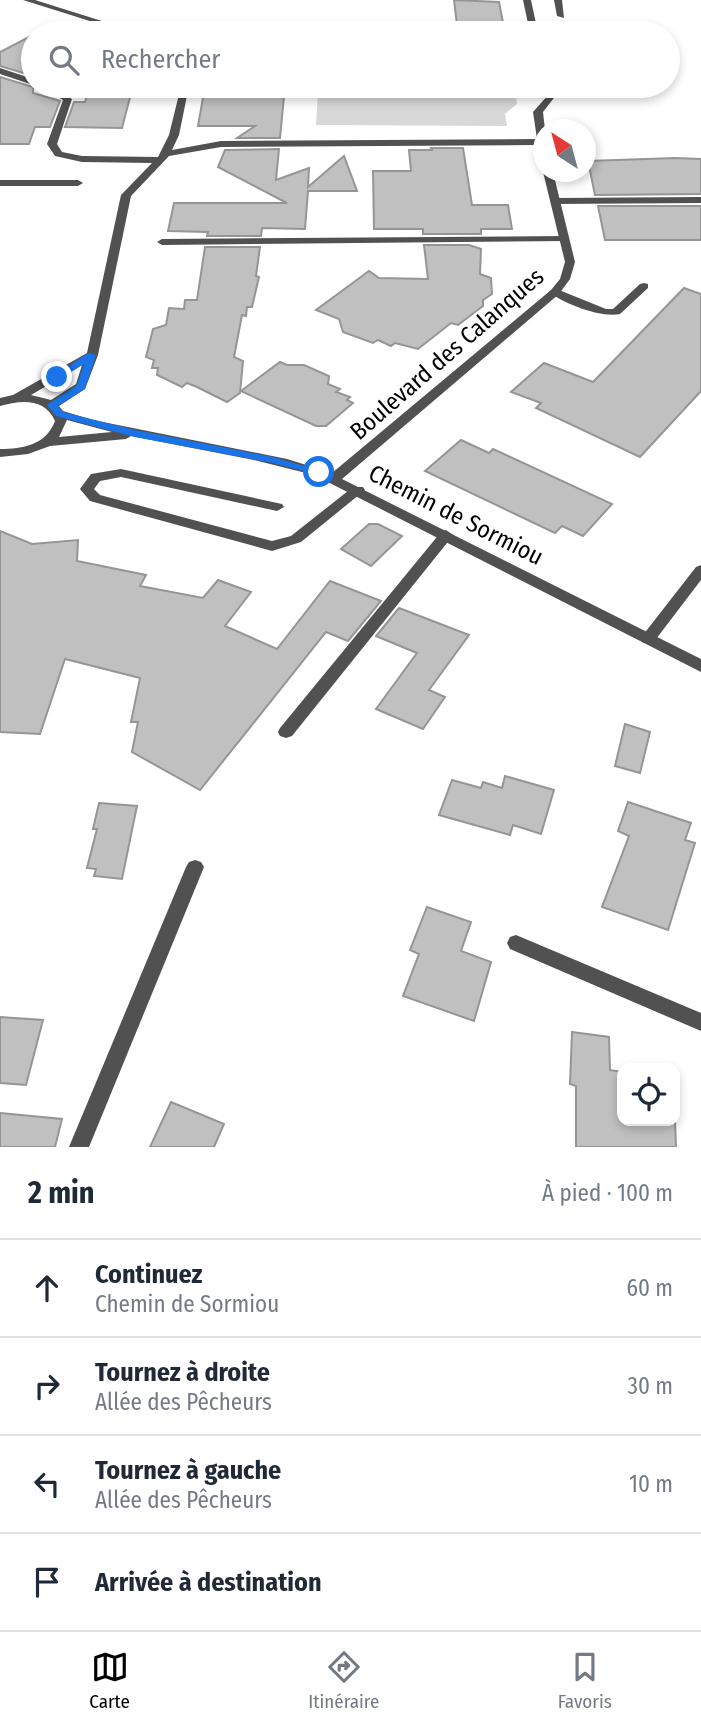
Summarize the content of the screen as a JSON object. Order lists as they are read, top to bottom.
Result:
{
  "streets": {
    "street": ["Boulevard des Calanques", "Chemin de Sormiou"]
  },
  "crossings": [
    ["Boulevard des Calanques", "Chemin de Sormiou"]
  ],
  "north": "top left",
  "page": {
    "search": "Rechercher",
    "heading": ["2 min", "À pied · 100 m"],
    "list": [
      ["Continuez", "Chemin de Sormiou", "60 m"],
      ["Tournez à droite", "Allée des Pêcheurs", "30 m"],
      ["Tournez à gauche", "Allée des Pêcheurs", "10 m"],
      "Arrivée à destination"
    ],
    "nav": ["Carte", "Itinéraire", "Favoris"]
  }
}
